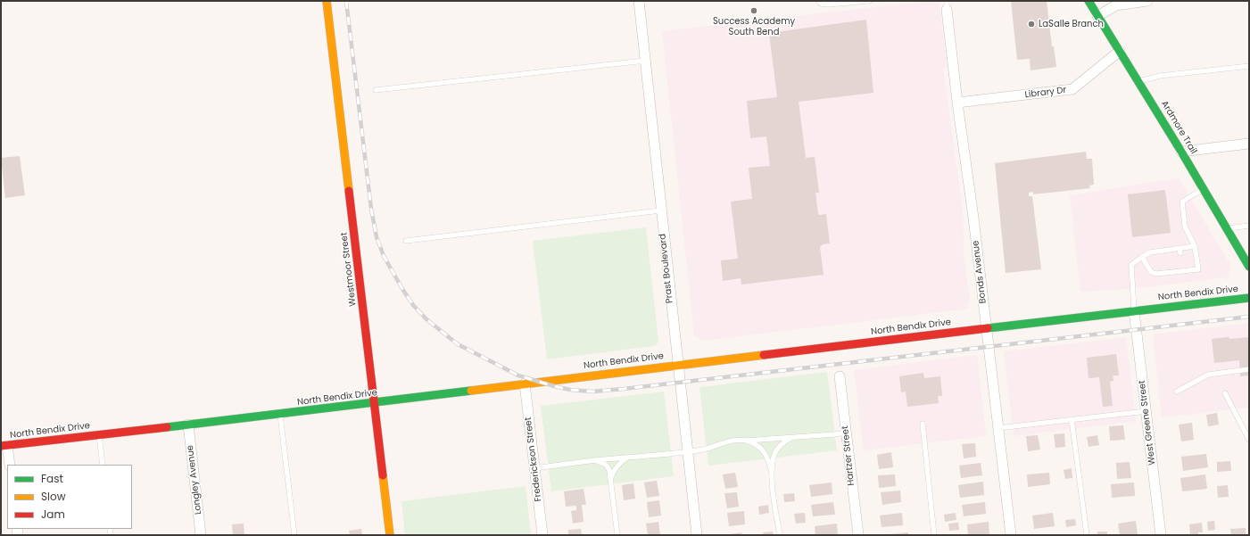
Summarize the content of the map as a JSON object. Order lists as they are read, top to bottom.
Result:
{
  "streets": {
    "street": [
      "Library Dr",
      "Ardmore Trail",
      "Prast Boulevard",
      "Westmoor Street",
      "Bonds Avenue",
      "North Bendix Drive",
      "West Greene Street",
      "Hartzer Street",
      "Frederickson Street",
      "Longley Avenue"
    ]
  },
  "crossings": [
    ["Library Dr", "Ardmore Trail"],
    ["Library Dr", "Bonds Avenue"],
    ["Prast Boulevard", "North Bendix Drive"],
    ["Westmoor Street", "North Bendix Drive"],
    ["Bonds Avenue", "North Bendix Drive"],
    ["North Bendix Drive", "West Greene Street"],
    ["North Bendix Drive", "Frederickson Street"],
    ["North Bendix Drive", "Longley Avenue"]
  ],
  "places": ["Success Academy South Bend", "LaSalle Branch"],
  "legend": ["Fast", "Slow", "Jam"]
}
